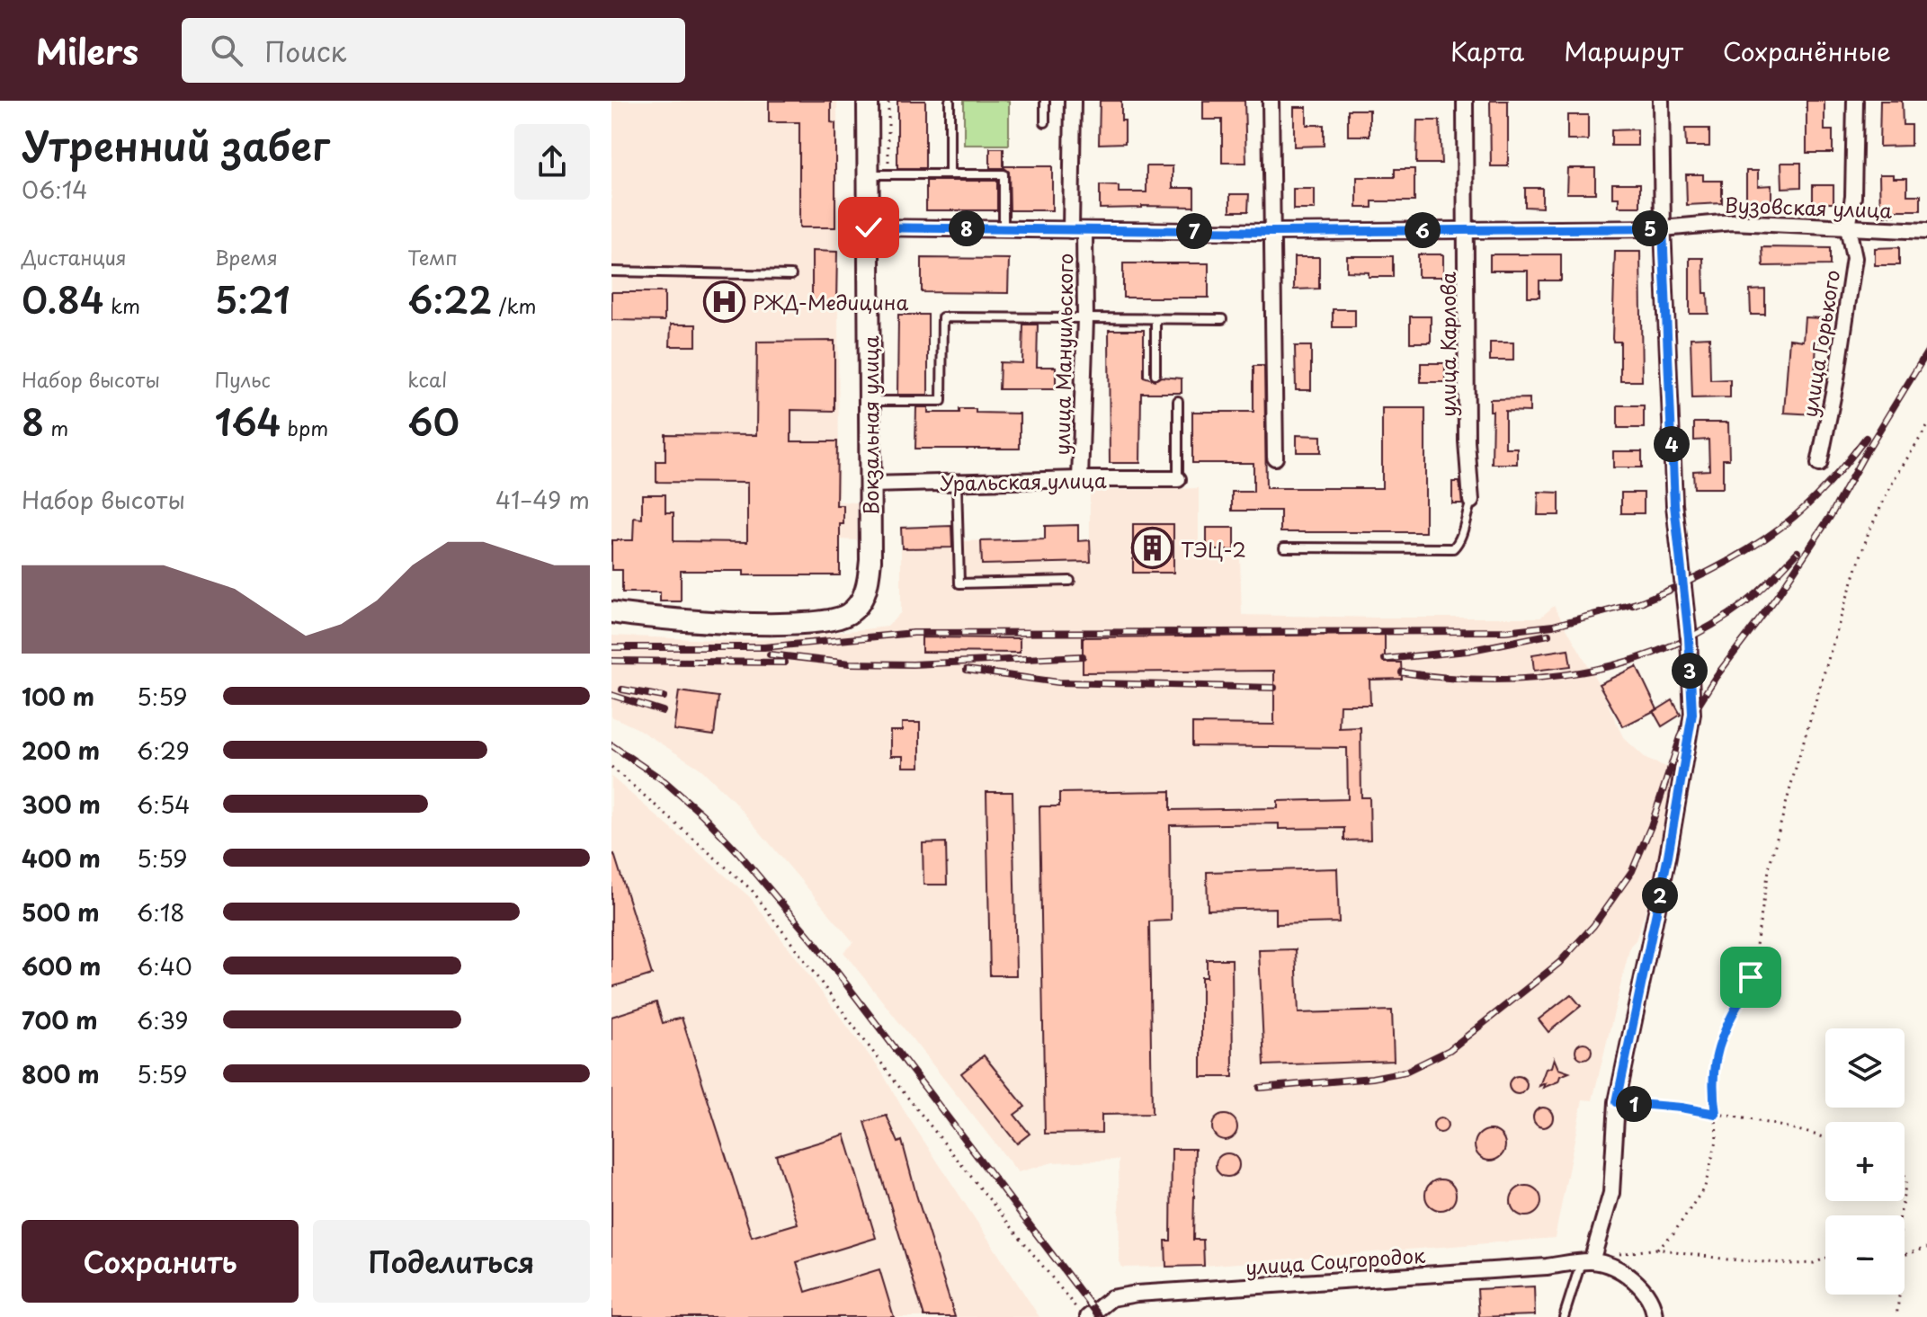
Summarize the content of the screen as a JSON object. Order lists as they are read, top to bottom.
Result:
{
  "streets": {
    "street": [
      "Вузовская улица",
      "улица Горького",
      "улица Карлова",
      "улица Мануильского",
      "Вокзальная улица",
      "Уральская улица",
      "улица Соцгородок"
    ]
  },
  "crossings": [
    ["Вузовская улица", "улица Горького"],
    ["Вузовская улица", "улица Карлова"],
    ["Вузовская улица", "улица Мануильского"],
    ["Вузовская улица", "Вокзальная улица"],
    ["улица Мануильского", "Уральская улица"],
    ["Вокзальная улица", "Уральская улица"]
  ],
  "places": {
    "hospital": ["РЖД-Медицина"],
    "building": ["ТЭЦ-2"]
  },
  "page": {
    "header": "Milers",
    "search": "Поиск",
    "nav": ["Карта", "Маршрут", "Сохранённые"],
    "heading": ["Утренний забег", "06:14"],
    "pins": [
      "5",
      "8",
      "6",
      "7",
      "4",
      "3",
      "2",
      "1"
    ],
    "stats": [
      ["Дистанция", "0.84 km"],
      ["Время", "5:21"],
      ["Темп", "6:22 /km"],
      ["Набор высоты", "8 m"],
      ["Пульс", "164 bpm"],
      ["kcal", "60"]
    ],
    "chart": ["Набор высоты", "41–49 m"],
    "list": [
      {
        "name": "100 m",
        "note": "5:59"
      },
      {
        "name": "200 m",
        "note": "6:29"
      },
      {
        "name": "300 m",
        "note": "6:54"
      },
      {
        "name": "400 m",
        "note": "5:59"
      },
      {
        "name": "500 m",
        "note": "6:18"
      },
      {
        "name": "600 m",
        "note": "6:40"
      },
      {
        "name": "700 m",
        "note": "6:39"
      },
      {
        "name": "800 m",
        "note": "5:59"
      }
    ],
    "map_buttons": ["+", "−"],
    "buttons": ["Сохранить", "Поделиться"]
  }
}
